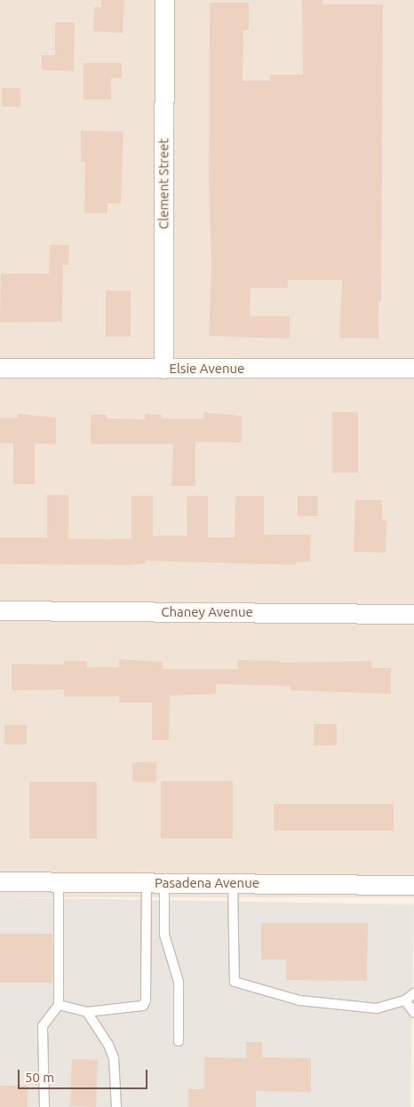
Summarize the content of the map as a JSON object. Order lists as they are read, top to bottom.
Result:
{
  "streets": {
    "street": [
      "Clement Street",
      "Elsie Avenue",
      "Chaney Avenue",
      "Pasadena Avenue"
    ]
  },
  "crossings": [
    ["Clement Street", "Elsie Avenue"]
  ],
  "scale_bar": "50 m"
}
